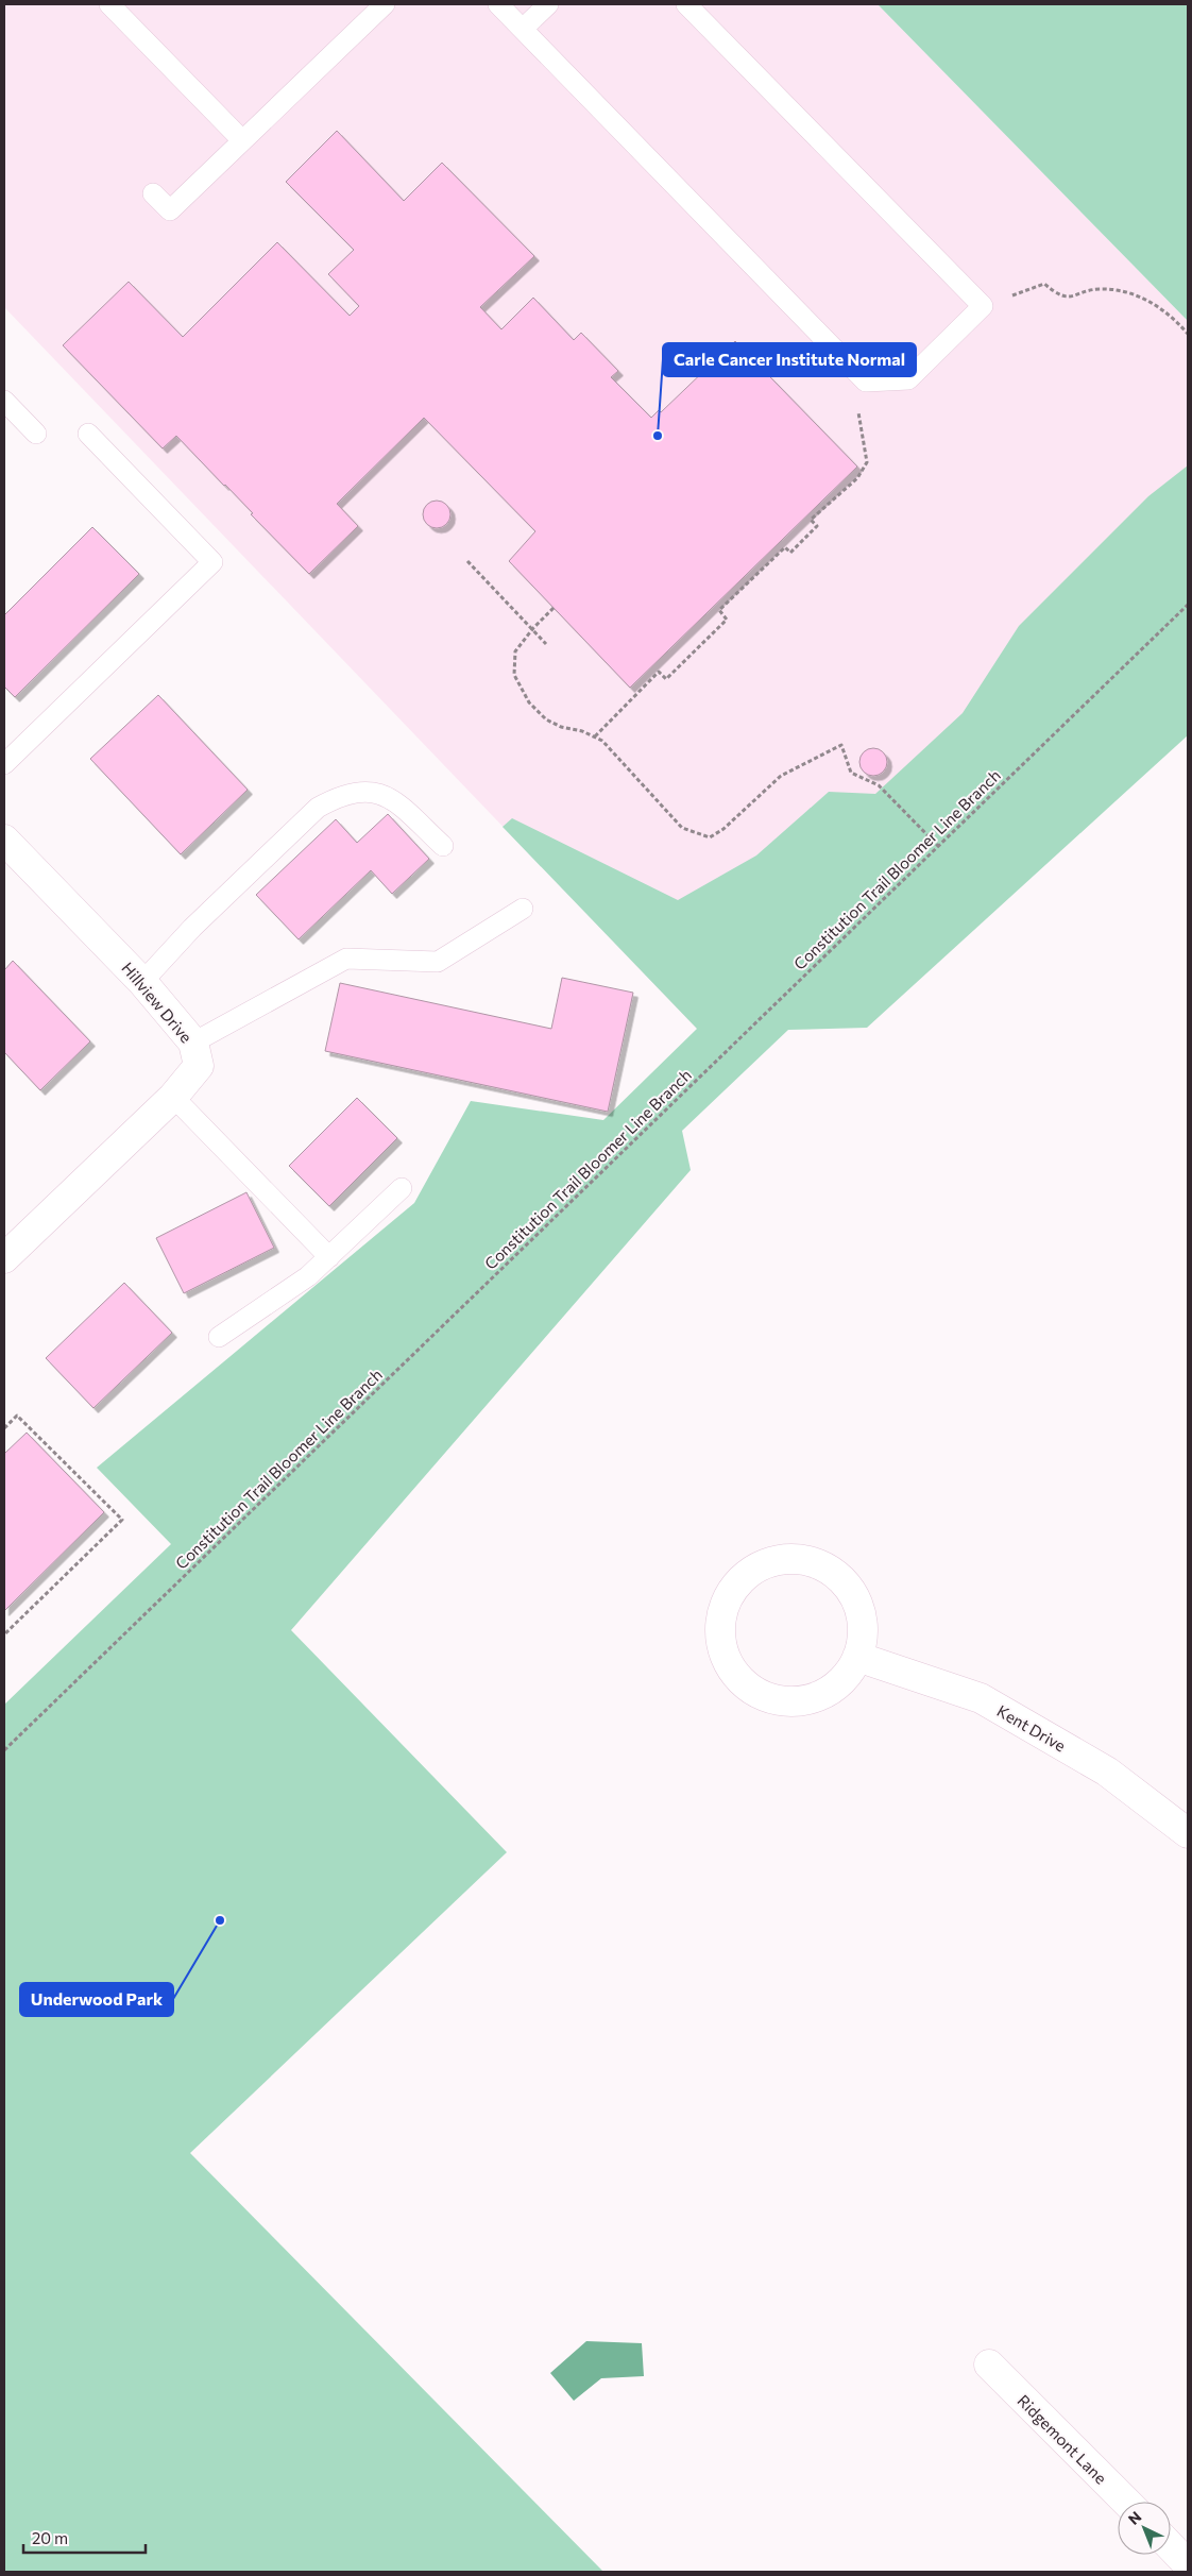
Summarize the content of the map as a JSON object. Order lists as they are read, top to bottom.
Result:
{
  "streets": {
    "street": ["Hillview Drive", "Kent Drive", "Ridgemont Lane"],
    "path": ["Constitution Trail Bloomer Line Branch"]
  },
  "places": ["Carle Cancer Institute Normal", "Underwood Park"],
  "scale_bar": "20 m",
  "north": "top left"
}
